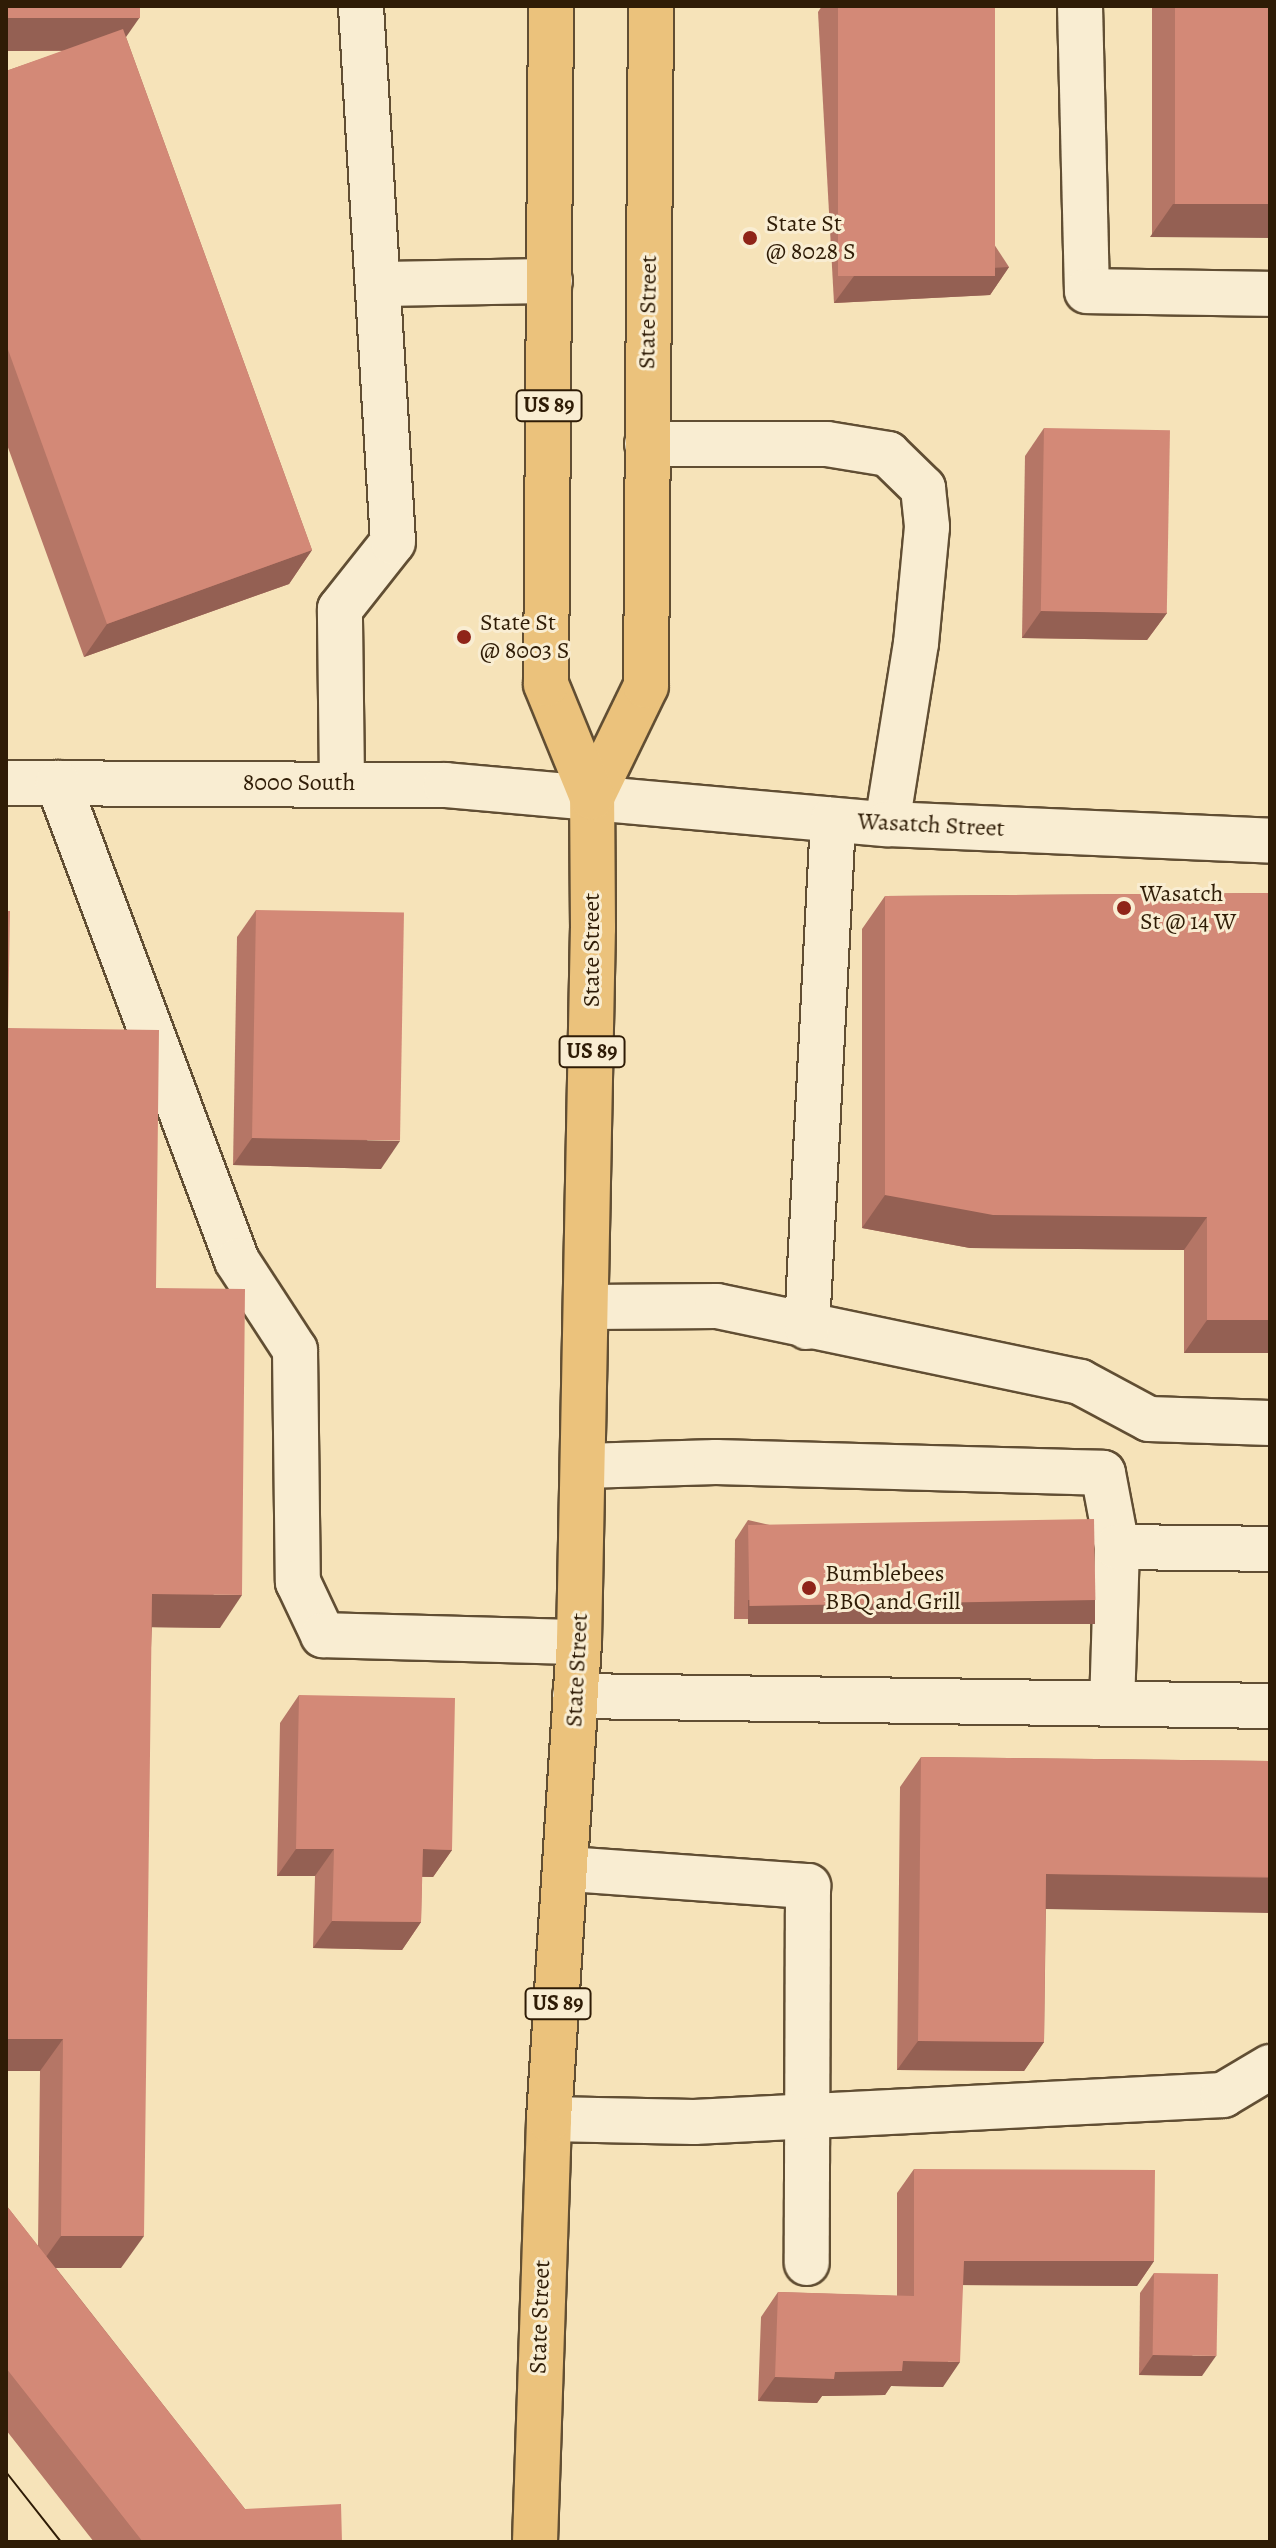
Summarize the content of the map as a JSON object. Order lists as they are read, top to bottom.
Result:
{
  "streets": {
    "main road": ["State Street", "US 89"],
    "street": ["8000 South", "Wasatch Street"]
  },
  "crossings": [
    ["State Street", "8000 South"],
    ["State Street", "Wasatch Street"],
    ["8000 South", "Wasatch Street"]
  ],
  "places": [
    "State St @ 8028 S",
    "State St @ 8003 S",
    "Wasatch St @ 14 W",
    "Bumblebees BBQ and Grill"
  ]
}
